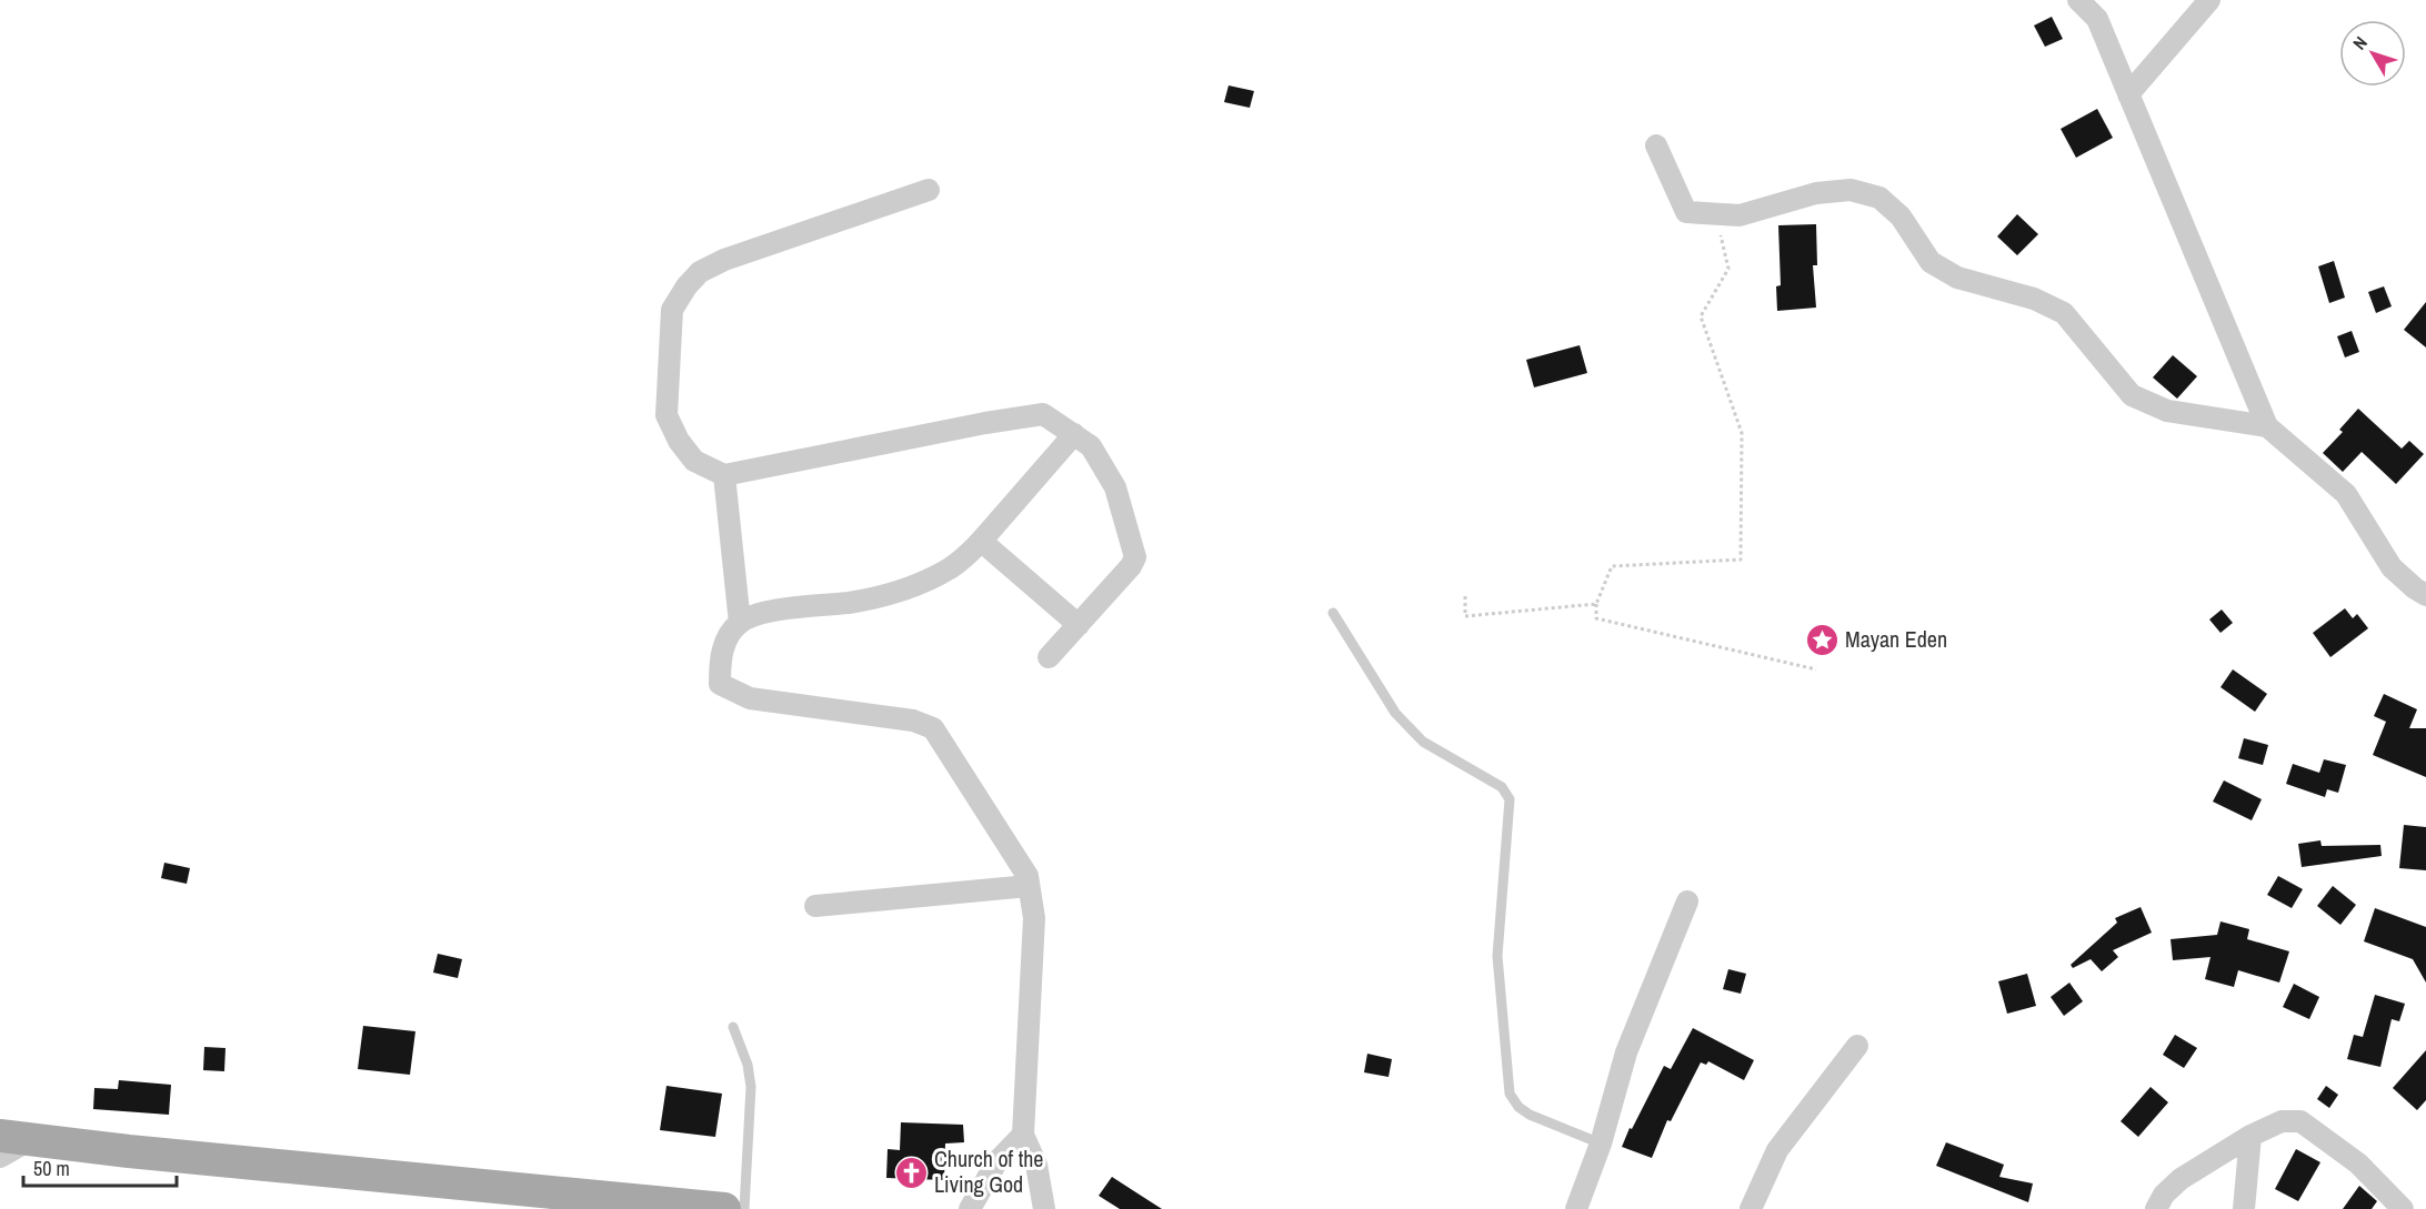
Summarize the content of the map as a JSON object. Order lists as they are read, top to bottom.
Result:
{
  "places": {
    "place": ["Mayan Eden"],
    "church": ["Church of the Living God"]
  },
  "scale_bar": "50 m",
  "north": "top left"
}
